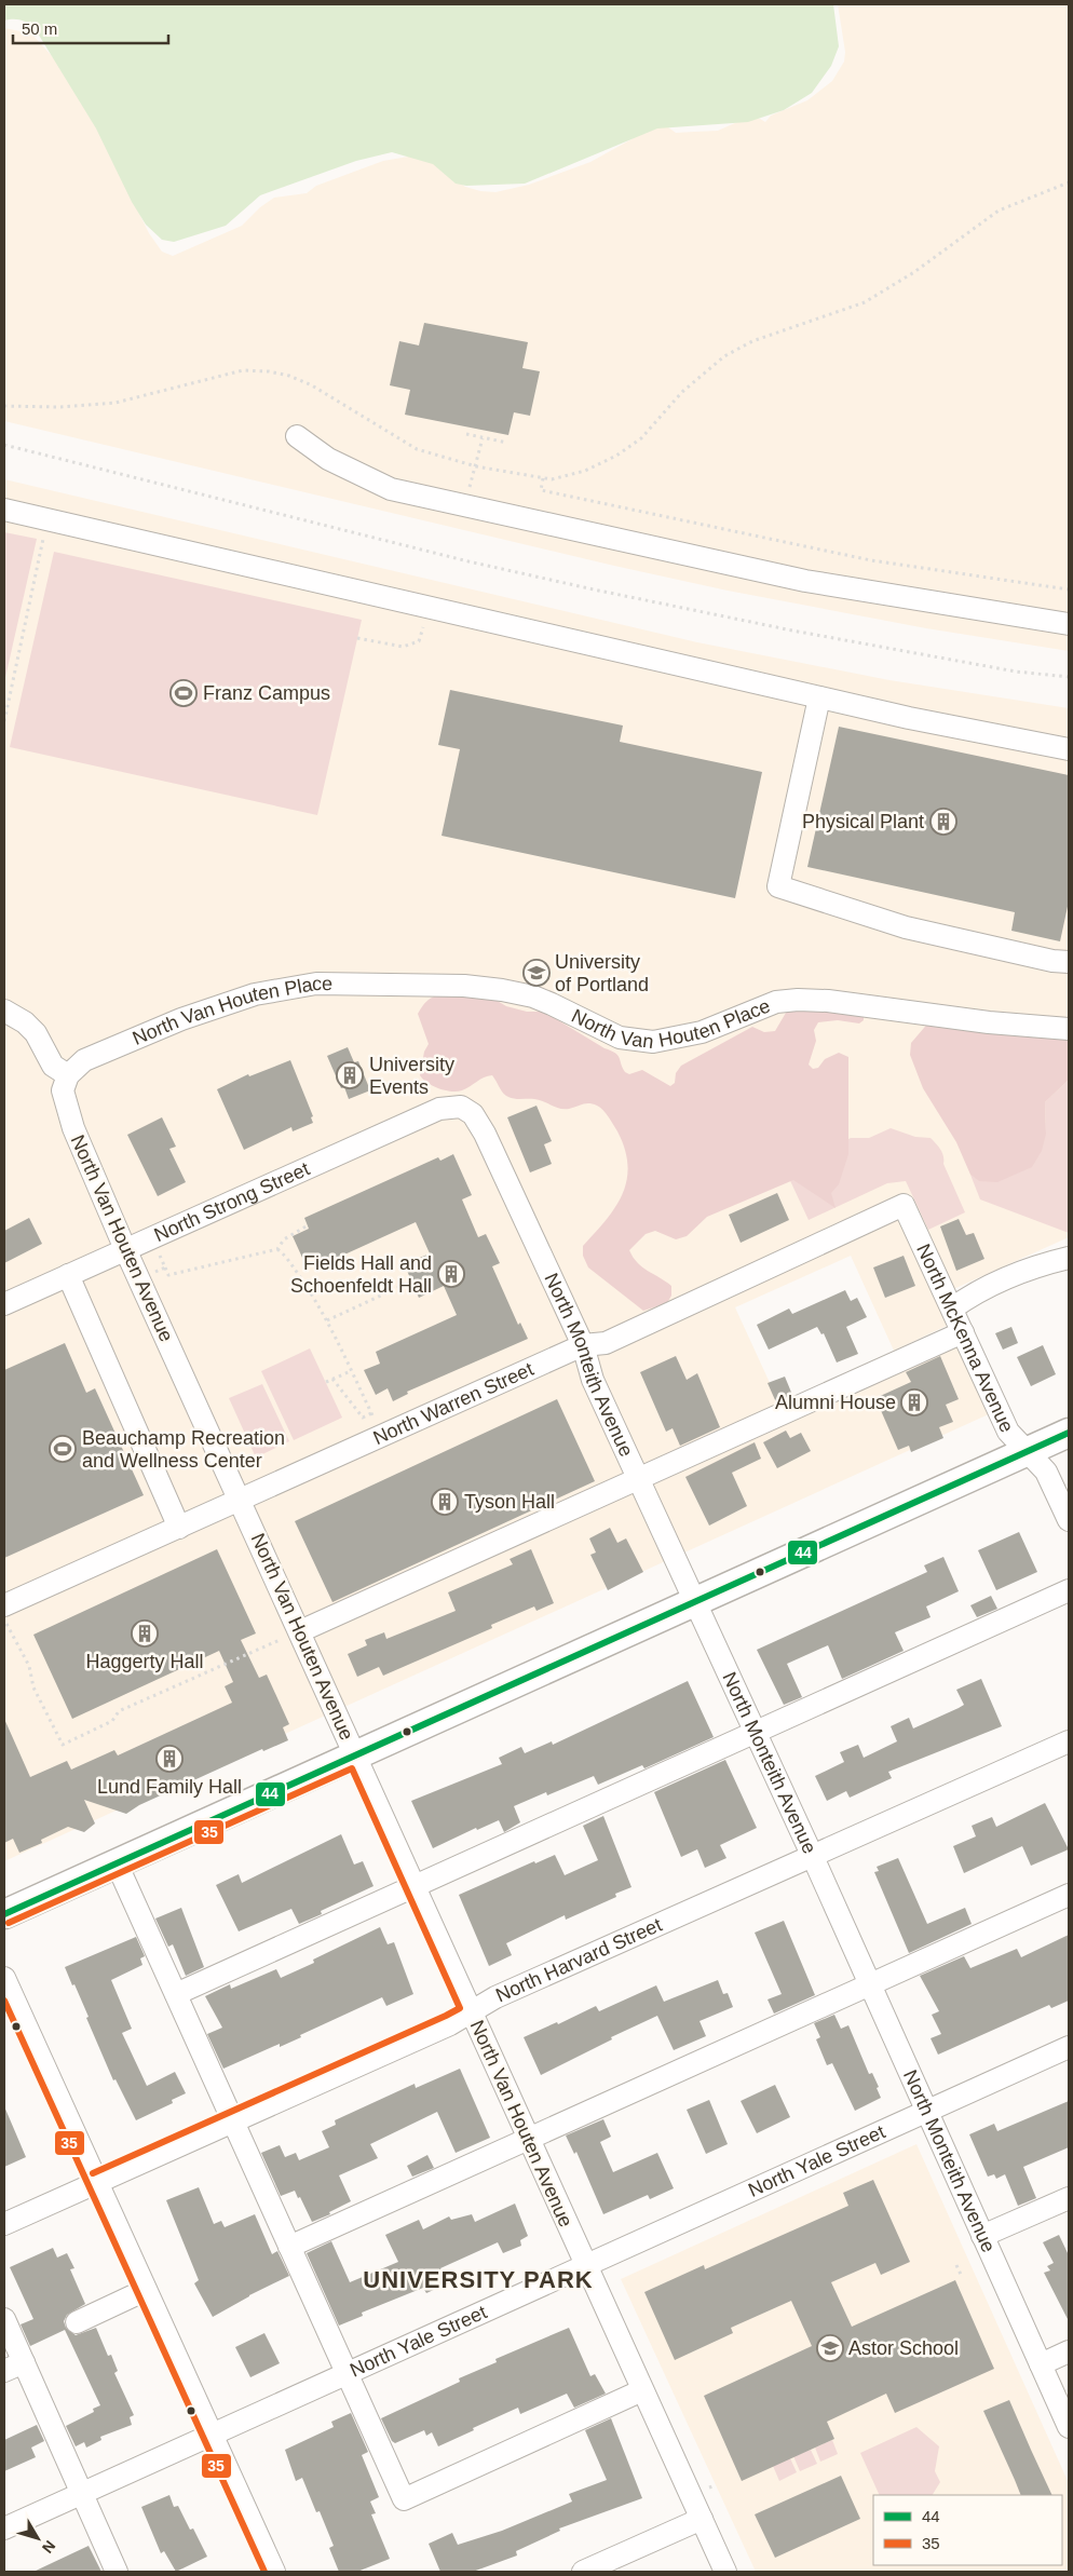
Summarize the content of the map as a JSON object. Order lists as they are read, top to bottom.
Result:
{
  "streets": {
    "street": [
      "North Van Houten Place",
      "North Strong Street",
      "North Van Houten Avenue",
      "North McKenna Avenue",
      "North Monteith Avenue",
      "North Warren Street",
      "North Harvard Street",
      "North Yale Street"
    ]
  },
  "crossings": [
    ["North Van Houten Place", "North Van Houten Avenue"],
    ["North Strong Street", "North Van Houten Avenue"],
    ["North Strong Street", "North Monteith Avenue"],
    ["North Van Houten Avenue", "North Warren Street"],
    ["North Van Houten Avenue", "North Harvard Street"],
    ["North Van Houten Avenue", "North Yale Street"],
    ["North McKenna Avenue", "North Warren Street"],
    ["North Monteith Avenue", "North Warren Street"],
    ["North Monteith Avenue", "North Harvard Street"],
    ["North Monteith Avenue", "North Yale Street"]
  ],
  "districts": ["UNIVERSITY PARK"],
  "places": {
    "sports": ["Franz Campus", "Beauchamp Recreation and Wellness Center"],
    "building": [
      "Physical Plant",
      "University Events",
      "Fields Hall and Schoenfeldt Hall",
      "Alumni House",
      "Tyson Hall",
      "Haggerty Hall",
      "Lund Family Hall"
    ],
    "school or university": ["University of Portland", "Astor School"]
  },
  "lines": ["transit line 44", "transit line 35"],
  "legend": ["44", "35"],
  "scale_bar": "50 m",
  "north": "bottom right"
}
